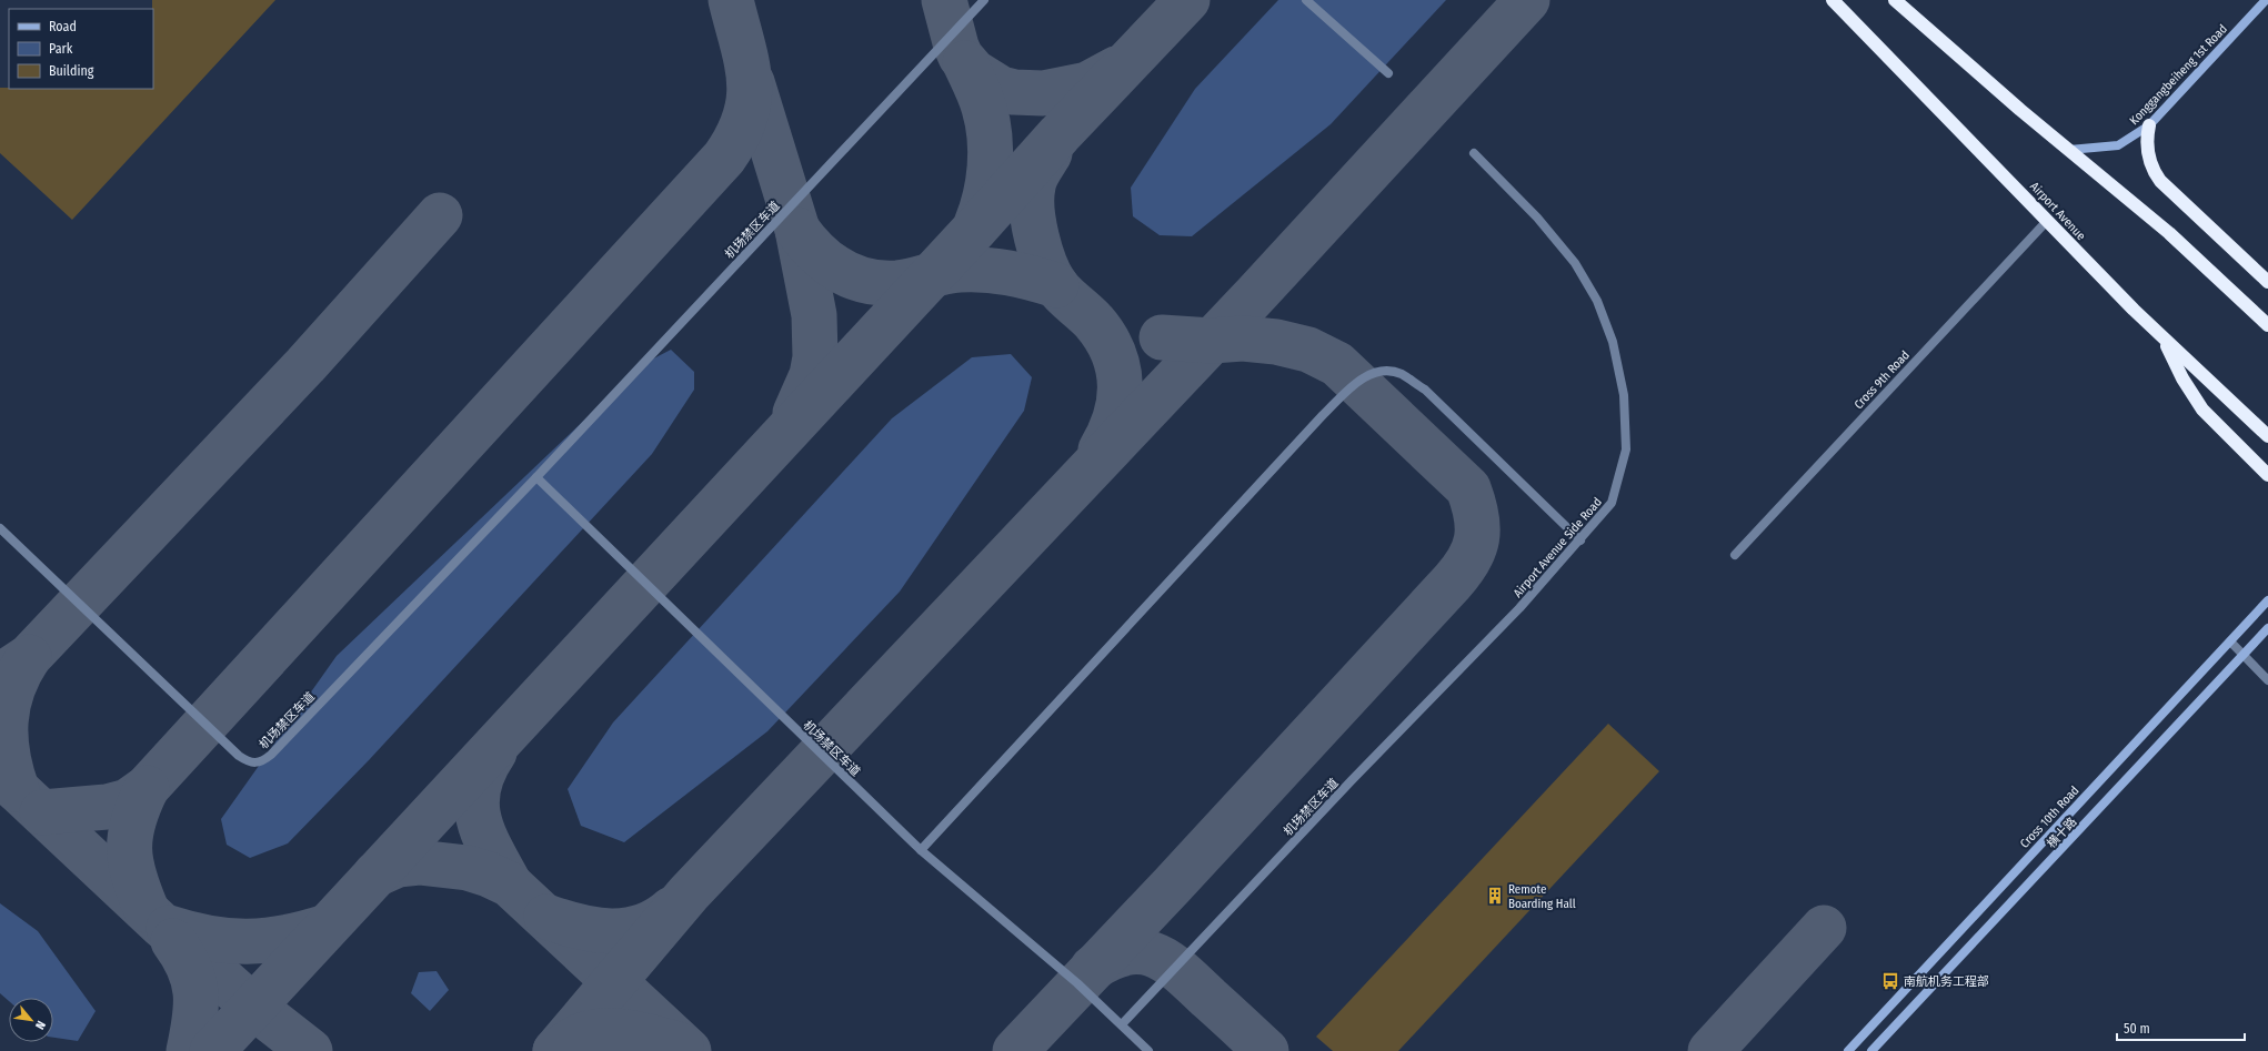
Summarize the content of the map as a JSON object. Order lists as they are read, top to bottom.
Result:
{
  "streets": {
    "highway": ["Airport Avenue"],
    "street": ["Konggangbeiheng 1st Road", "Cross 10th Road", "横十路"],
    "lane": ["机场禁区车道", "Cross 9th Road", "Airport Avenue Side Road"]
  },
  "crossings": [
    ["Airport Avenue", "Cross 9th Road"],
    ["机场禁区车道", "Airport Avenue Side Road"]
  ],
  "places": {
    "building": ["Remote Boarding Hall"],
    "bus stop": ["南航机务工程部"]
  },
  "legend": ["Road", "Park", "Building"],
  "scale_bar": "50 m",
  "north": "bottom right"
}
